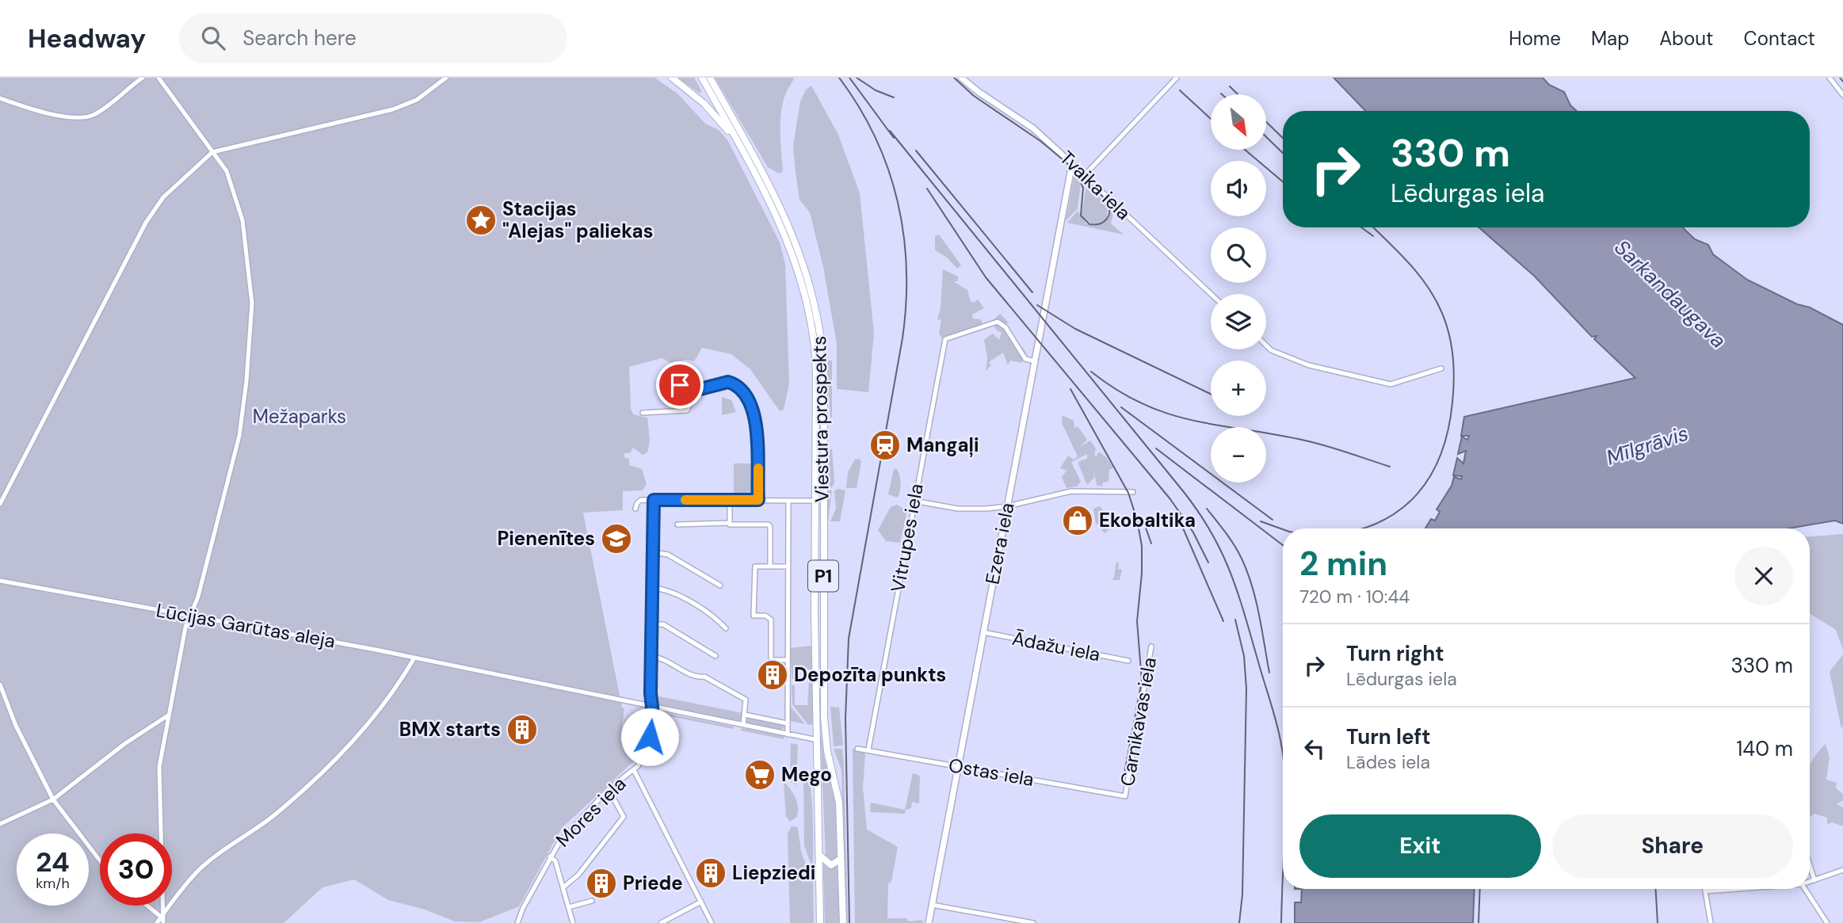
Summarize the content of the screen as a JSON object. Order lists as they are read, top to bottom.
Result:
{
  "streets": {
    "main road": ["Viestura prospekts", "P1"],
    "street": [
      "Tvaika iela",
      "Vitrupes iela",
      "Ezera iela",
      "Lūcijas Garūtas aleja",
      "Ādažu iela",
      "Carnikavas iela",
      "Ostas iela",
      "Mores iela"
    ]
  },
  "crossings": [
    ["Tvaika iela", "Ezera iela"],
    ["Viestura prospekts", "P1"],
    ["Viestura prospekts", "Lūcijas Garūtas aleja"],
    ["Vitrupes iela", "Ezera iela"],
    ["Vitrupes iela", "Ostas iela"],
    ["Ezera iela", "Ādažu iela"],
    ["Ezera iela", "Ostas iela"],
    ["P1", "Lūcijas Garūtas aleja"],
    ["Lūcijas Garūtas aleja", "Mores iela"],
    ["Carnikavas iela", "Ostas iela"]
  ],
  "water": ["Sarkandaugava", "Mīlgrāvis"],
  "parks": ["Mežaparks"],
  "places": {
    "place": ["Stacijas \"Alejas\" paliekas"],
    "station": ["Mangaļi"],
    "shop": ["Ekobaltika"],
    "school or university": ["Pienenītes"],
    "building": [
      "Depozīta punkts",
      "BMX starts",
      "Liepziedi",
      "Priede"
    ],
    "supermarket": ["Mego"]
  },
  "north": "bottom right",
  "page": {
    "header": "Headway",
    "search": "Search here",
    "nav": [
      "Home",
      "Map",
      "About",
      "Contact"
    ],
    "map_buttons": ["+", "−"],
    "turn": ["330 m", "Lēdurgas iela"],
    "heading": ["2 min", "720 m · 10:44"],
    "list": [
      {
        "name": "Turn right",
        "note": "Lēdurgas iela",
        "value": "330 m"
      },
      {
        "name": "Turn left",
        "note": "Lādes iela",
        "value": "140 m"
      }
    ],
    "buttons": ["Exit", "Share"],
    "speed": "24 km/h",
    "limit": "30"
  }
}
